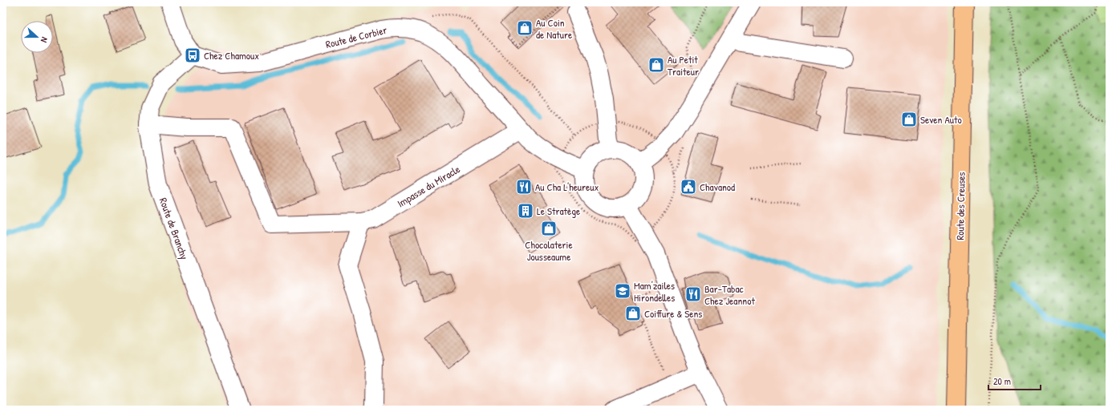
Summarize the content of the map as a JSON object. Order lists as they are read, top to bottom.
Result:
{
  "streets": {
    "main road": ["Route des Creuses"],
    "street": ["Route de Corbier", "Impasse du Miracle", "Route de Branchy"]
  },
  "crossings": [
    ["Route de Corbier", "Impasse du Miracle"],
    ["Route de Corbier", "Route de Branchy"],
    ["Impasse du Miracle", "Route de Branchy"]
  ],
  "places": {
    "shop": [
      "Au Coin de Nature",
      "Au Petit Traiteur",
      "Seven Auto",
      "Chocolaterie Jousseaume",
      "Coiffure & Sens"
    ],
    "bus stop": ["Chez Chamoux"],
    "restaurant": ["Au Cha L'heureux", "Bar-Tabac Chez Jeannot"],
    "public building": ["Chavanod"],
    "building": ["Le Stratège"],
    "school or university": ["Mam'zailes Hirondelles"]
  },
  "scale_bar": "20 m",
  "north": "right"
}
